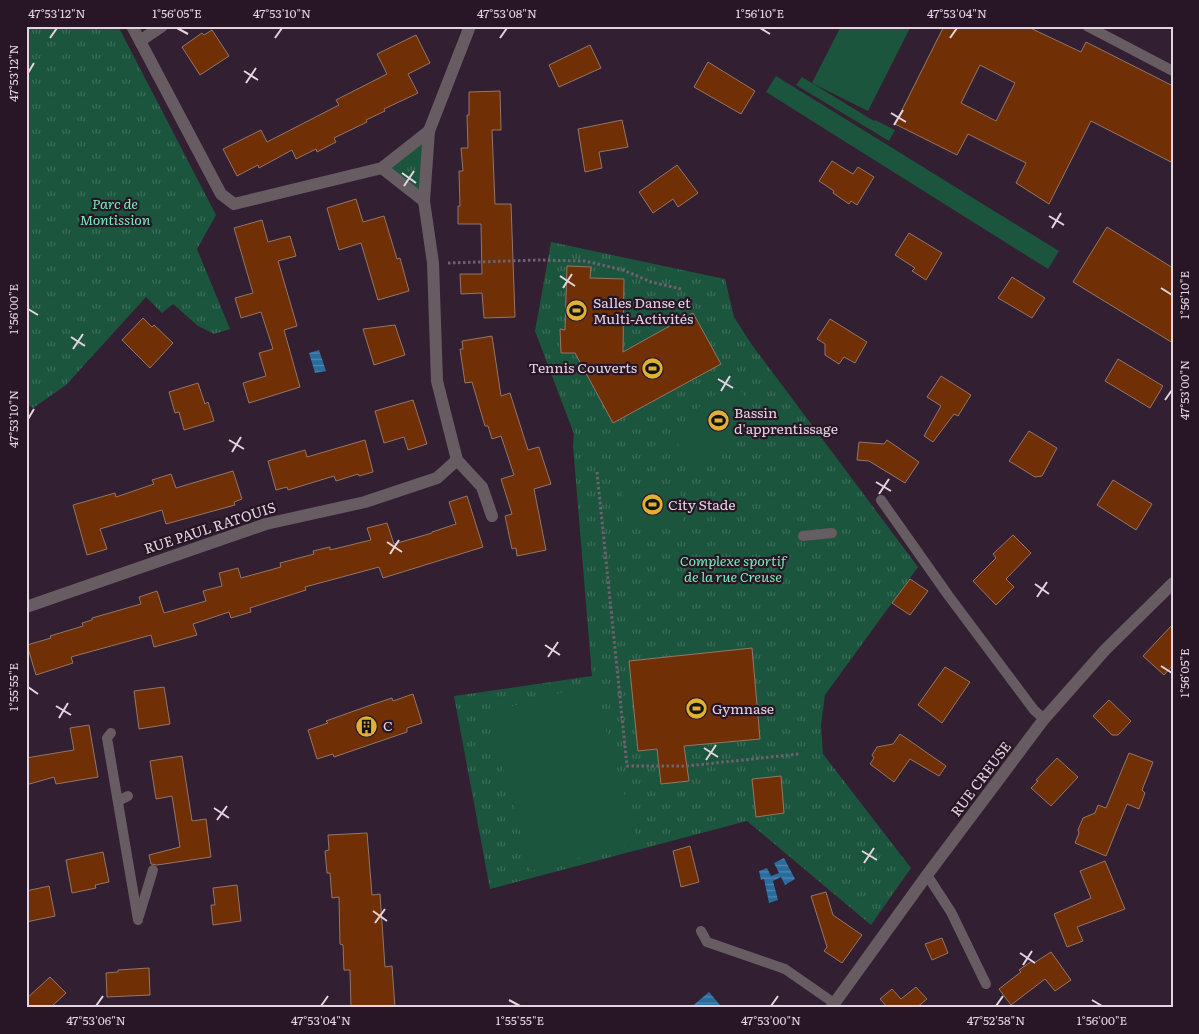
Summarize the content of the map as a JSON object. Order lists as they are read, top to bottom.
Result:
{
  "streets": {
    "street": ["RUE PAUL RATOUIS", "RUE CREUSE"]
  },
  "parks": ["Parc de Montission", "Complexe sportif de la rue Creuse"],
  "places": {
    "sports": [
      "Salles Danse et Multi-Activités",
      "Tennis Couverts",
      "Bassin d'apprentissage",
      "City Stade",
      "Gymnase"
    ],
    "building": ["C"]
  },
  "coordinates": [
    "47°53'12\"N",
    "1°56'05\"E",
    "47°53'10\"N",
    "47°53'08\"N",
    "1°56'10\"E",
    "47°53'04\"N",
    "1°56'00\"E",
    "47°53'00\"N",
    "1°55'55\"E",
    "47°53'06\"N",
    "47°52'58\"N"
  ]
}
